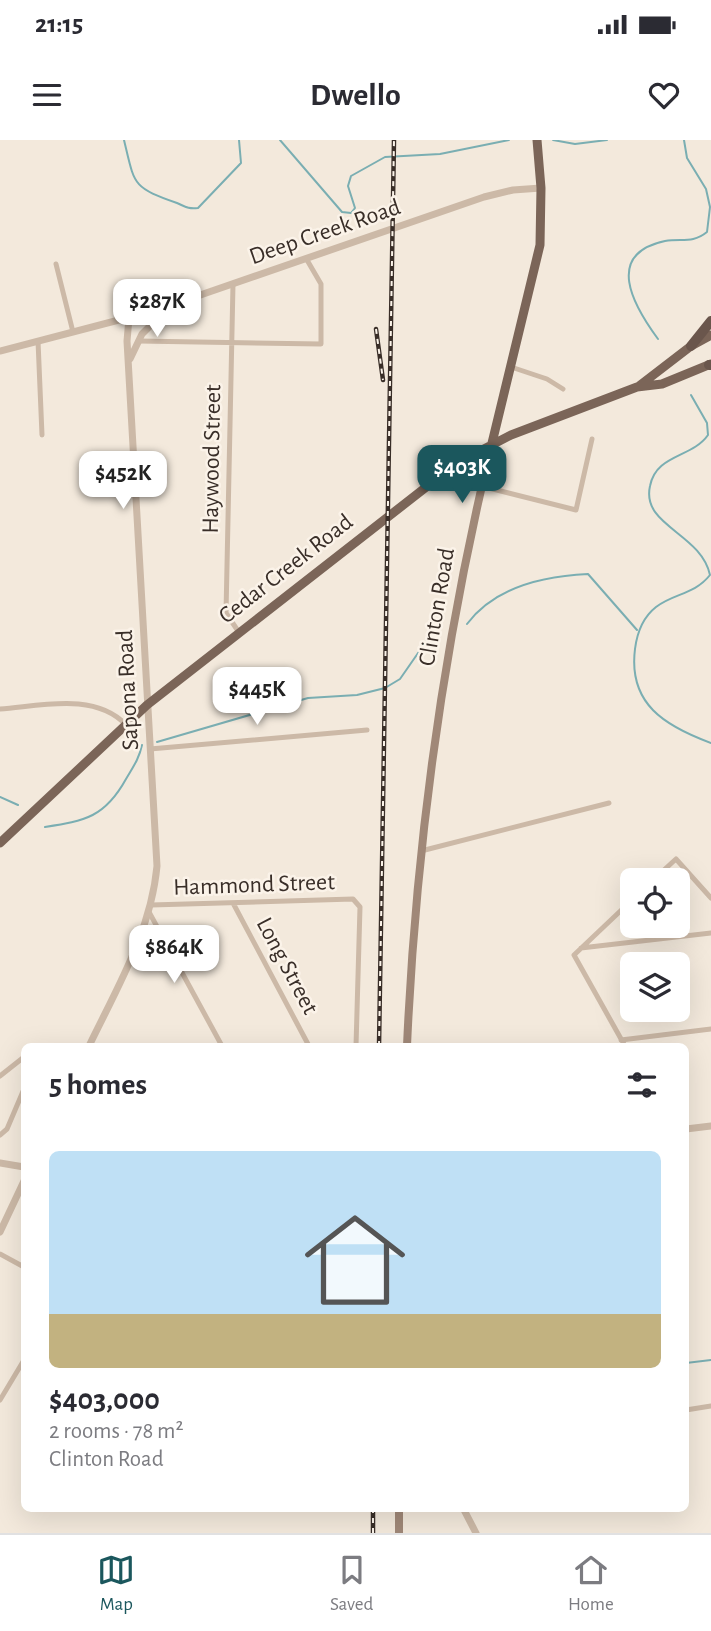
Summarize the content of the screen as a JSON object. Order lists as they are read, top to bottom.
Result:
{
  "streets": {
    "main road": ["Cedar Creek Road", "Clinton Road"],
    "street": [
      "Deep Creek Road",
      "Haywood Street",
      "Sapona Road",
      "Hammond Street",
      "Long Street"
    ]
  },
  "crossings": [
    ["Deep Creek Road", "Haywood Street"],
    ["Deep Creek Road", "Clinton Road"],
    ["Deep Creek Road", "Sapona Road"],
    ["Haywood Street", "Cedar Creek Road"],
    ["Cedar Creek Road", "Clinton Road"],
    ["Cedar Creek Road", "Sapona Road"],
    ["Sapona Road", "Hammond Street"],
    ["Hammond Street", "Long Street"]
  ],
  "page": {
    "status": "21:15",
    "header": "Dwello",
    "price": [
      "$287K",
      "$403K",
      "$452K",
      "$445K",
      "$864K"
    ],
    "heading": "5 homes",
    "list": [
      {
        "name": "$403,000",
        "note": "2 rooms · 78 m² · Clinton Road"
      }
    ],
    "tabs": ["Map", "Saved", "Home"]
  }
}
